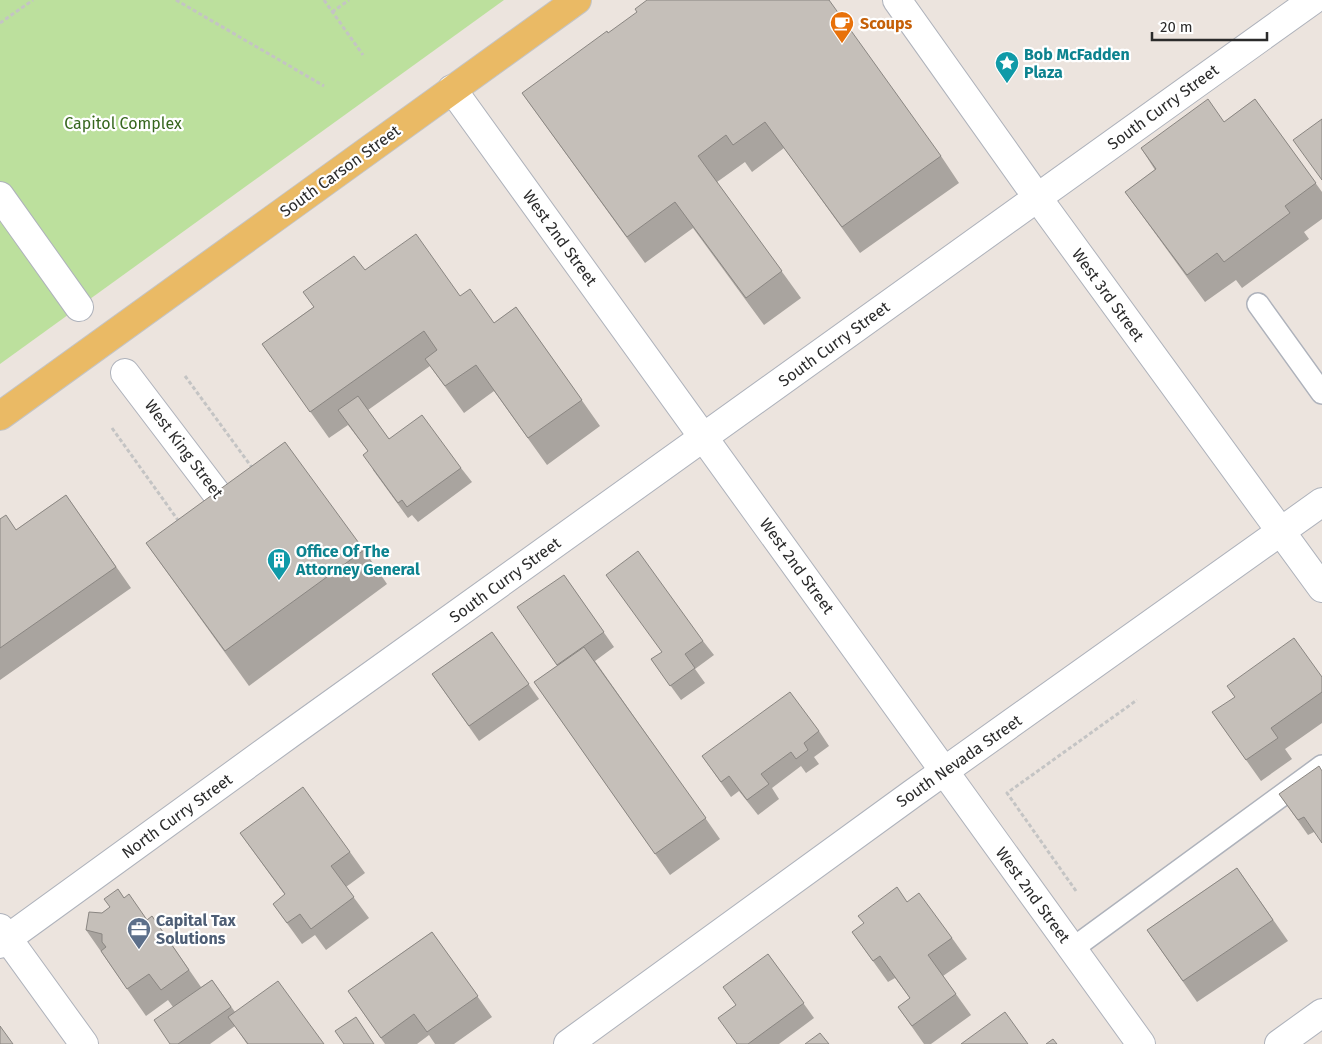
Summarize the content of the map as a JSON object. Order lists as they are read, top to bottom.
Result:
{
  "streets": {
    "main road": ["South Carson Street"],
    "street": [
      "South Curry Street",
      "West 2nd Street",
      "West 3rd Street",
      "West King Street",
      "South Nevada Street",
      "North Curry Street"
    ]
  },
  "crossings": [
    ["South Curry Street", "West 2nd Street"],
    ["South Curry Street", "West 3rd Street"],
    ["South Curry Street", "North Curry Street"],
    ["South Carson Street", "West 2nd Street"],
    ["West 2nd Street", "South Nevada Street"],
    ["West 3rd Street", "South Nevada Street"]
  ],
  "parks": ["Capitol Complex"],
  "places": {
    "cafe": ["Scoups"],
    "place": ["Bob McFadden Plaza"],
    "building": ["Office Of The Attorney General"],
    "office": ["Capital Tax Solutions"]
  },
  "scale_bar": "20 m"
}
